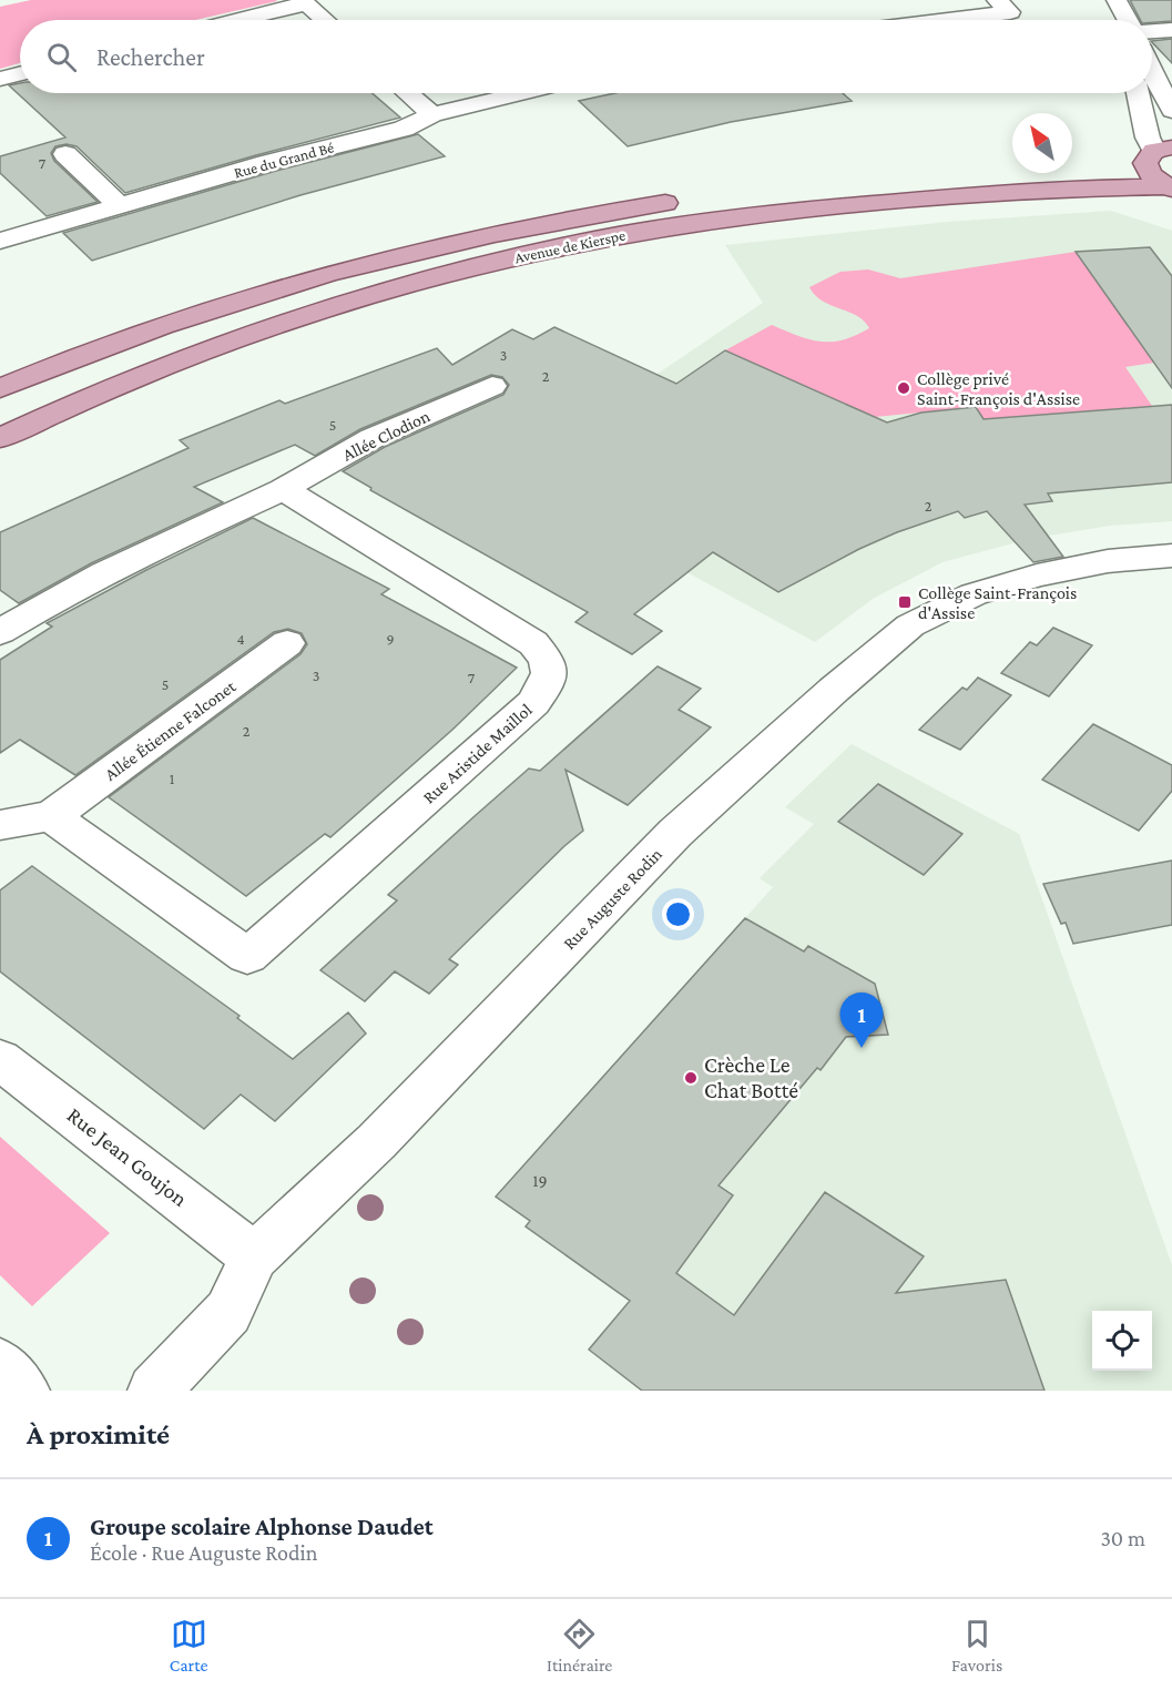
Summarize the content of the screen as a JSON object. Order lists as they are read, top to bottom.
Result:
{
  "streets": {
    "main road": ["Avenue de Kierspe"],
    "street": [
      "Rue du Grand Bé",
      "Allée Clodion",
      "Allée Étienne Falconet",
      "Rue Aristide Maillol",
      "Rue Auguste Rodin",
      "Rue Jean Goujon"
    ]
  },
  "crossings": [
    ["Allée Clodion", "Rue Aristide Maillol"],
    ["Allée Étienne Falconet", "Rue Aristide Maillol"],
    ["Rue Auguste Rodin", "Rue Jean Goujon"]
  ],
  "places": {
    "other": ["Collège privé Saint-François d'Assise", "Crèche Le Chat Botté"],
    "transit": ["Collège Saint-François d'Assise"]
  },
  "house_numbers": [
    "7",
    "3",
    "2",
    "5",
    "2",
    "4",
    "9",
    "3",
    "7",
    "5",
    "2",
    "1",
    "19"
  ],
  "north": "top left",
  "page": {
    "search": "Rechercher",
    "pins": "1",
    "heading": "À proximité",
    "list": [
      {
        "mark": "1",
        "name": "Groupe scolaire Alphonse Daudet",
        "note": "École · Rue Auguste Rodin",
        "value": "30 m"
      }
    ],
    "nav": ["Carte", "Itinéraire", "Favoris"]
  }
}
